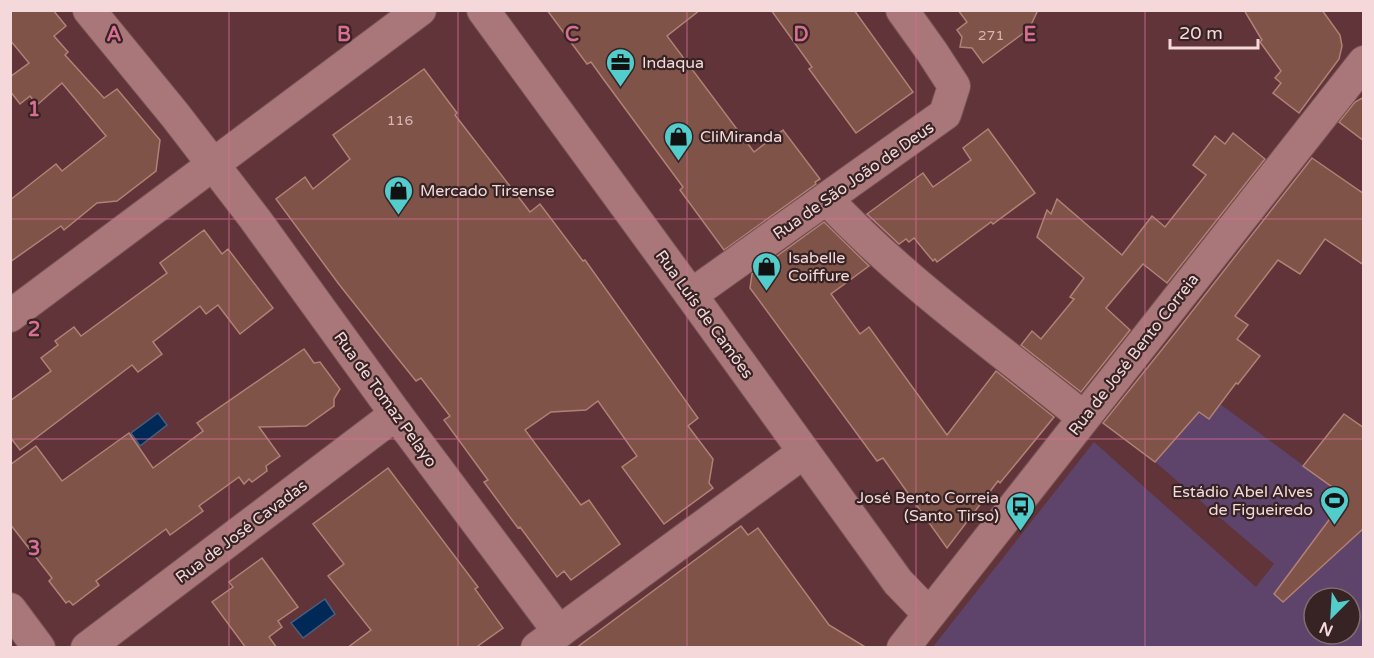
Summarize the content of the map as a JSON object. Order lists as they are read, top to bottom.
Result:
{
  "streets": {
    "street": [
      "Rua de São João de Deus",
      "Rua Luís de Camões",
      "Rua de José Bento Correia",
      "Rua de Tomaz Pelayo",
      "Rua de José Cavadas"
    ]
  },
  "crossings": [
    ["Rua de São João de Deus", "Rua Luís de Camões"],
    ["Rua Luís de Camões", "Rua de José Bento Correia"],
    ["Rua de Tomaz Pelayo", "Rua de José Cavadas"]
  ],
  "places": {
    "office": ["Indaqua"],
    "shop": ["CliMiranda", "Mercado Tirsense", "Isabelle Coiffure"],
    "sports": ["Estádio Abel Alves de Figueiredo"],
    "bus stop": ["José Bento Correia (Santo Tirso)"]
  },
  "house_numbers": ["271", "116"],
  "scale_bar": "20 m",
  "north": "bottom left",
  "grid": {
    "columns": [
      "A",
      "B",
      "C",
      "D",
      "E"
    ],
    "rows": ["1", "2", "3"]
  }
}
